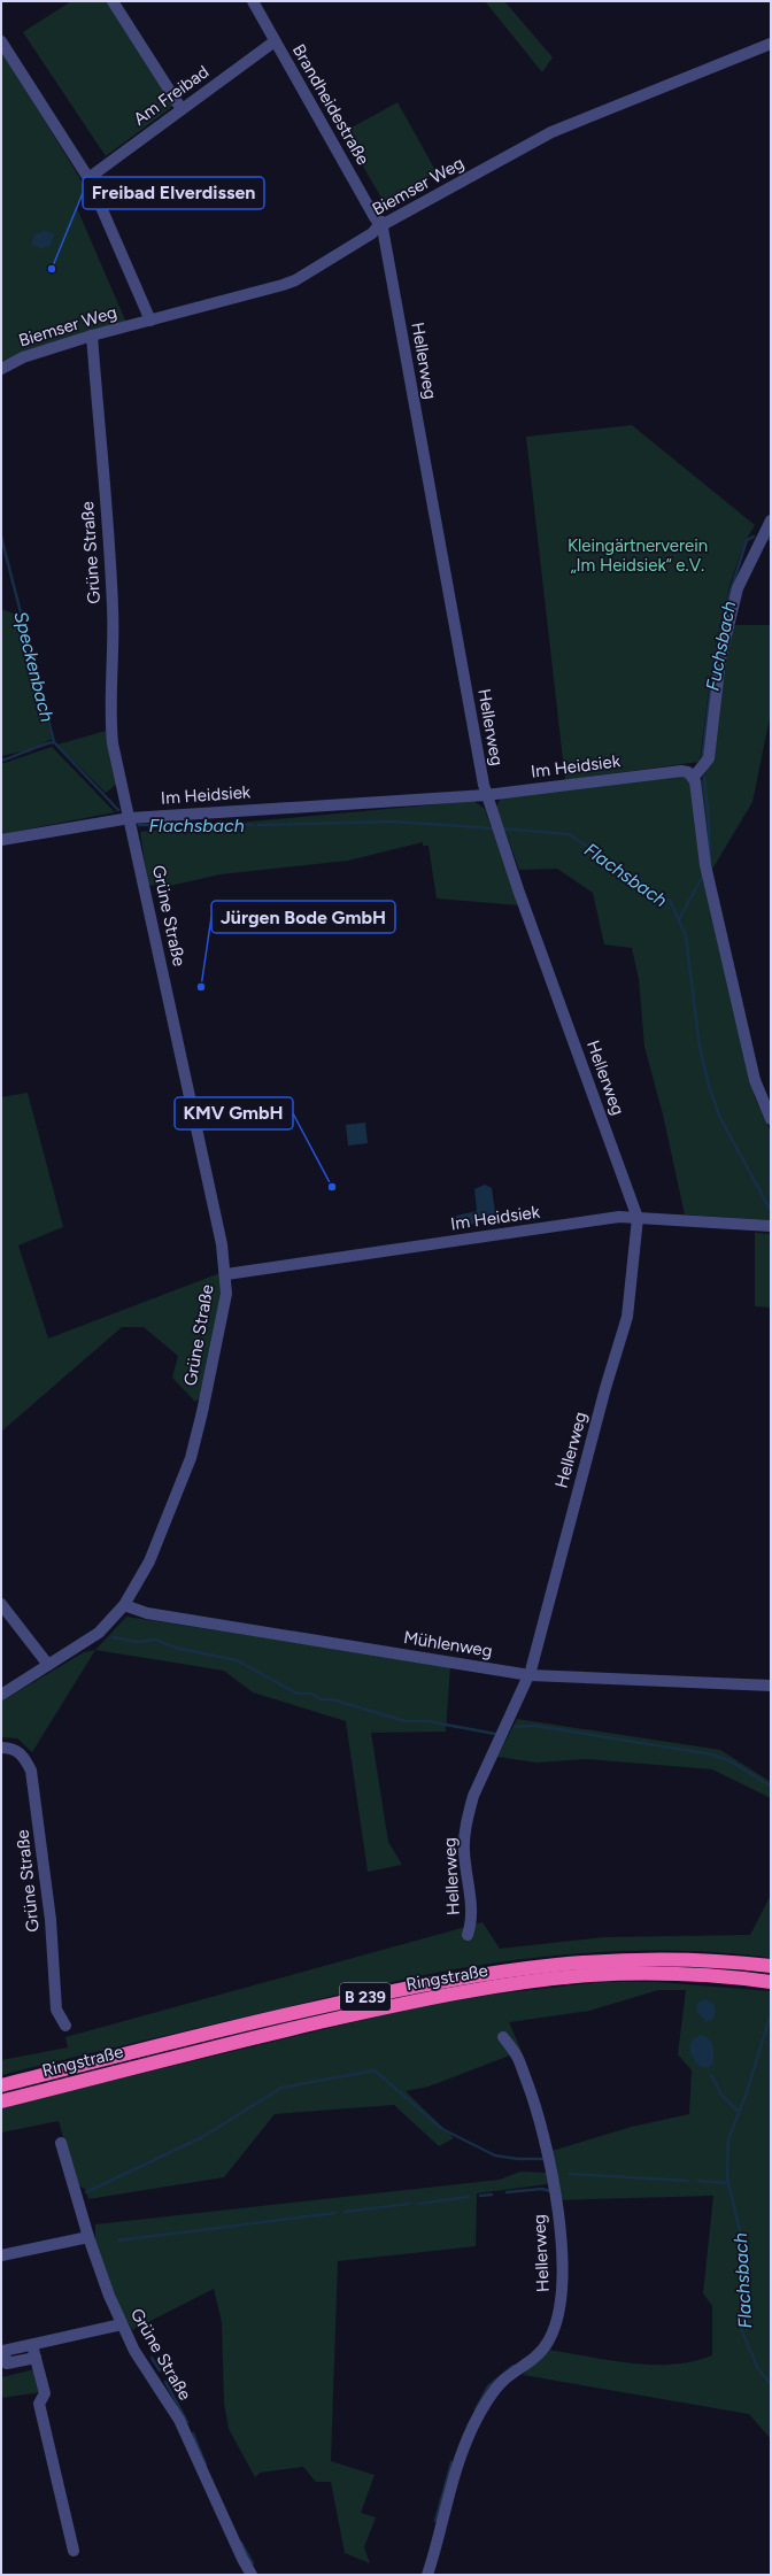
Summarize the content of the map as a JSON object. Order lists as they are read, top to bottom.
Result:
{
  "streets": {
    "highway": ["Ringstraße", "B 239"],
    "street": [
      "Am Freibad",
      "Brandheidestraße",
      "Biemser Weg",
      "Hellerweg",
      "Grüne Straße",
      "Im Heidsiek",
      "Mühlenweg"
    ]
  },
  "crossings": [
    ["Am Freibad", "Brandheidestraße"],
    ["Brandheidestraße", "Biemser Weg"],
    ["Brandheidestraße", "Hellerweg"],
    ["Biemser Weg", "Hellerweg"],
    ["Biemser Weg", "Grüne Straße"],
    ["Hellerweg", "Im Heidsiek"],
    ["Hellerweg", "Mühlenweg"],
    ["Grüne Straße", "Im Heidsiek"],
    ["Grüne Straße", "Mühlenweg"]
  ],
  "water": ["Fuchsbach", "Speckenbach", "Flachsbach"],
  "parks": ["Kleingärtnerverein „Im Heidsiek“ e.V."],
  "places": ["Freibad Elverdissen", "Jürgen Bode GmbH", "KMV GmbH"]
}
